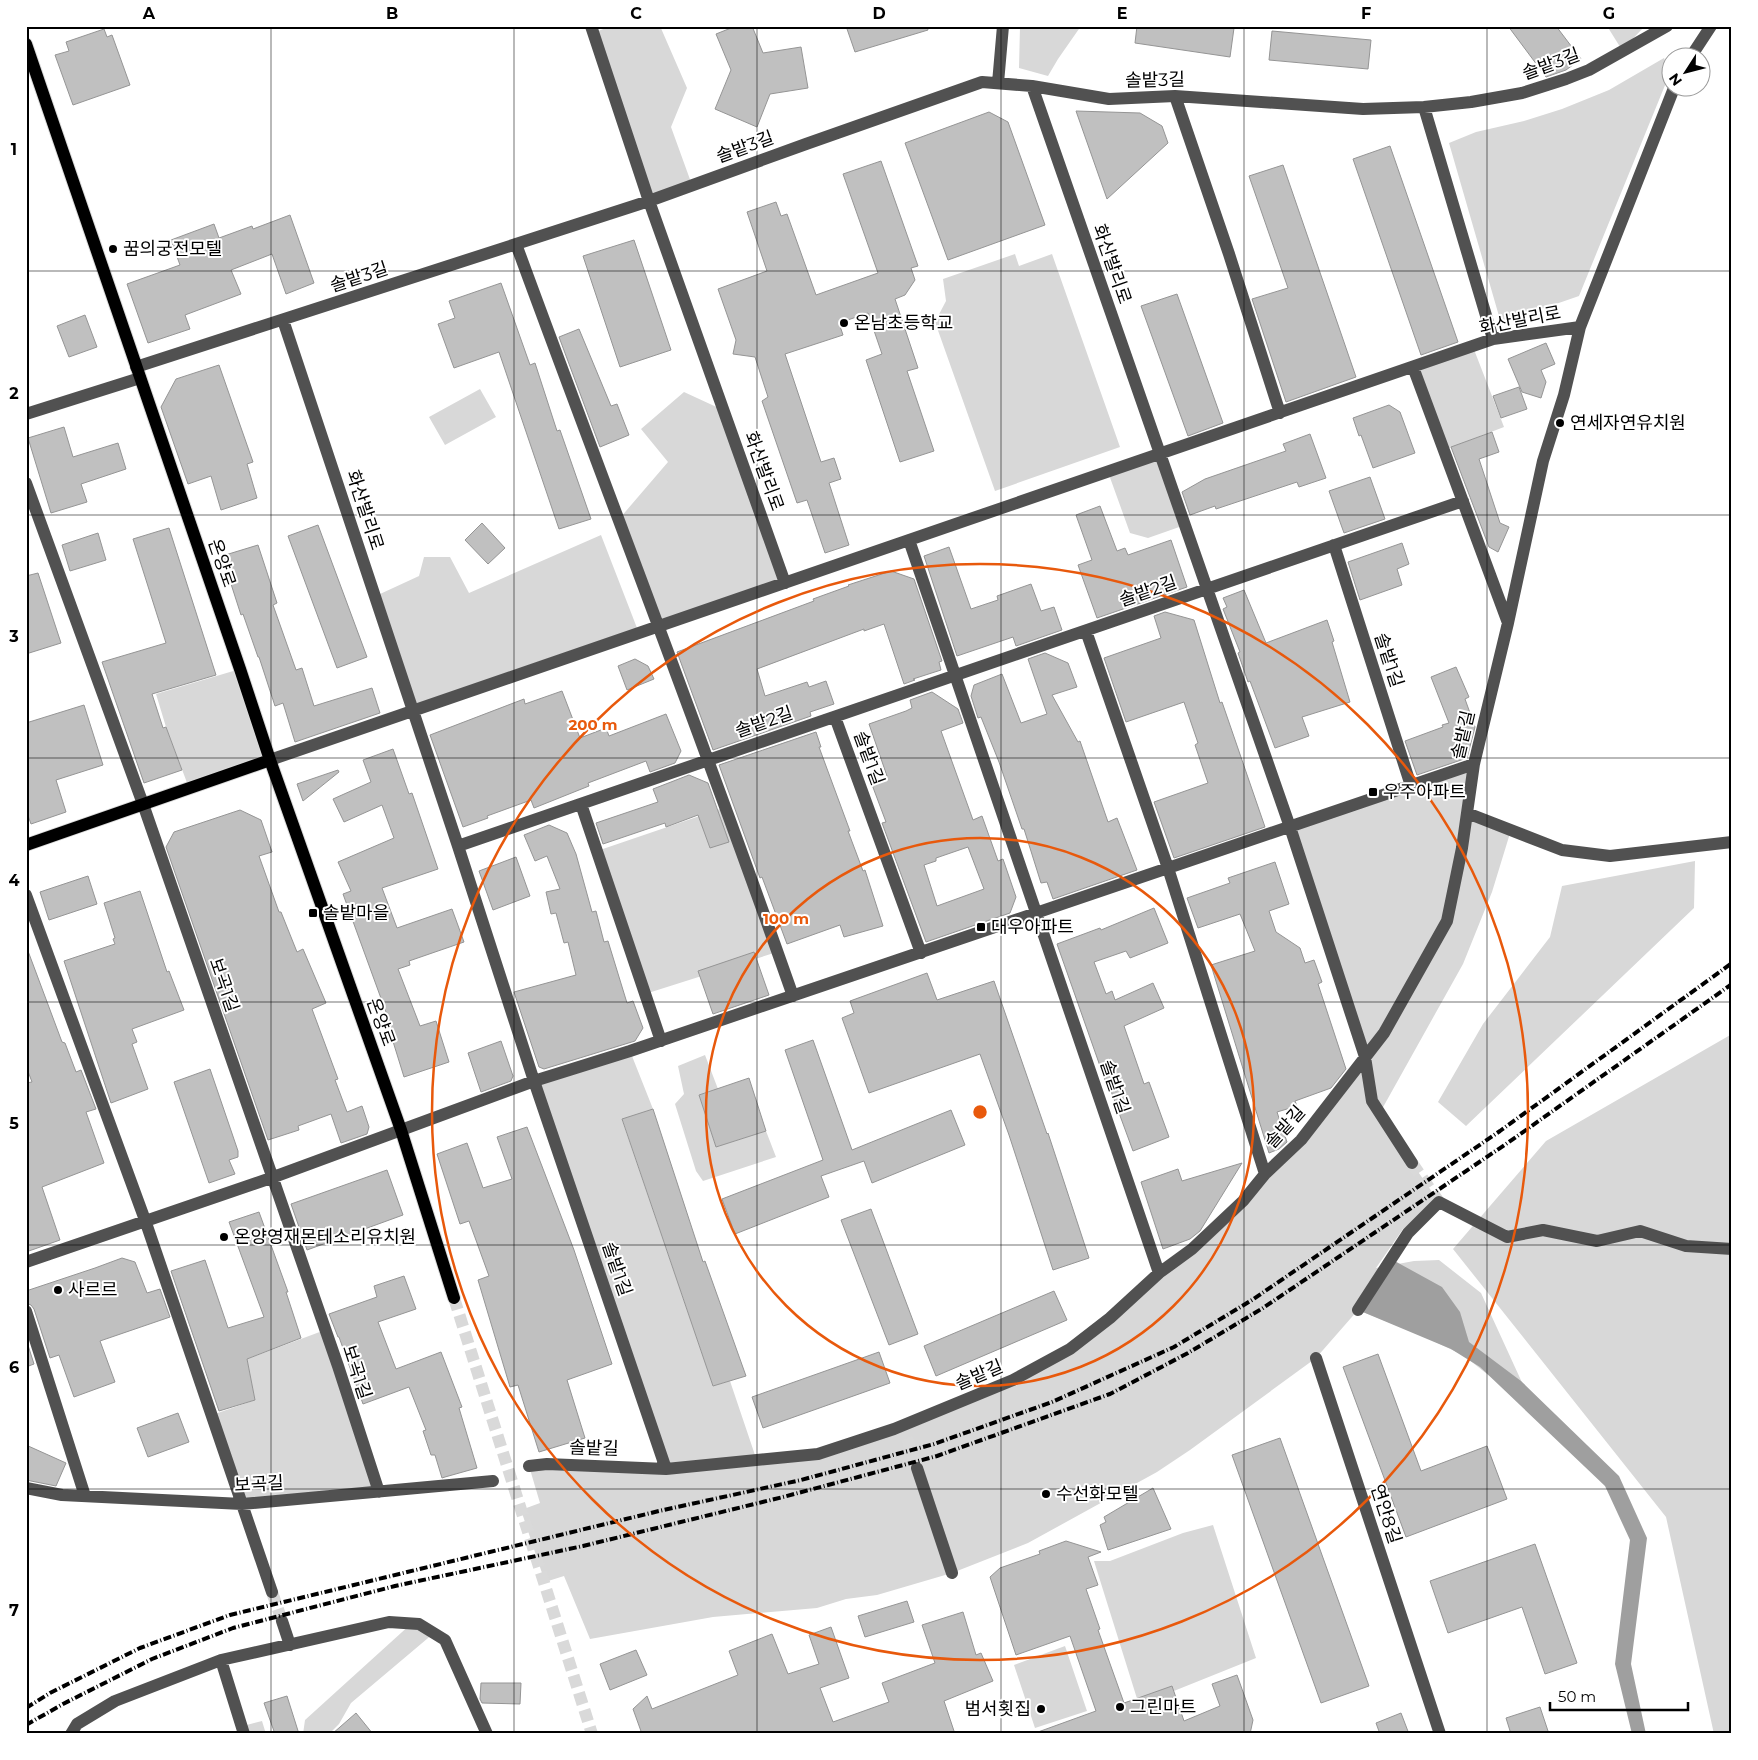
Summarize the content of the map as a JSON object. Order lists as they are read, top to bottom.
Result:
{
  "streets": {
    "main road": ["온양로"],
    "street": [
      "솔밭3길",
      "화산발리로",
      "솔밭2길",
      "솔밭1길",
      "솔밭길",
      "보곡1길",
      "보곡길",
      "연안8길"
    ]
  },
  "crossings": [
    ["솔밭3길", "화산발리로"],
    ["솔밭3길", "온양로"],
    ["화산발리로", "온양로"],
    ["화산발리로", "솔밭1길"],
    ["화산발리로", "솔밭길"],
    ["솔밭2길", "솔밭1길"],
    ["솔밭1길", "솔밭길"],
    ["보곡1길", "보곡길"]
  ],
  "places": {
    "other": [
      "꿈의궁전모텔",
      "온남초등학교",
      "연세자연유치원",
      "온양영재몬테소리유치원",
      "사르르",
      "수선화모텔",
      "그린마트",
      "범서횟집"
    ],
    "transit": ["우주아파트", "솔밭마을", "대우아파트"]
  },
  "scale_bar": "50 m",
  "north": "bottom left",
  "grid": {
    "columns": [
      "A",
      "B",
      "C",
      "D",
      "E",
      "F",
      "G"
    ],
    "rows": [
      "1",
      "2",
      "3",
      "4",
      "5",
      "6",
      "7"
    ]
  },
  "rings": ["200 m", "100 m"]
}
